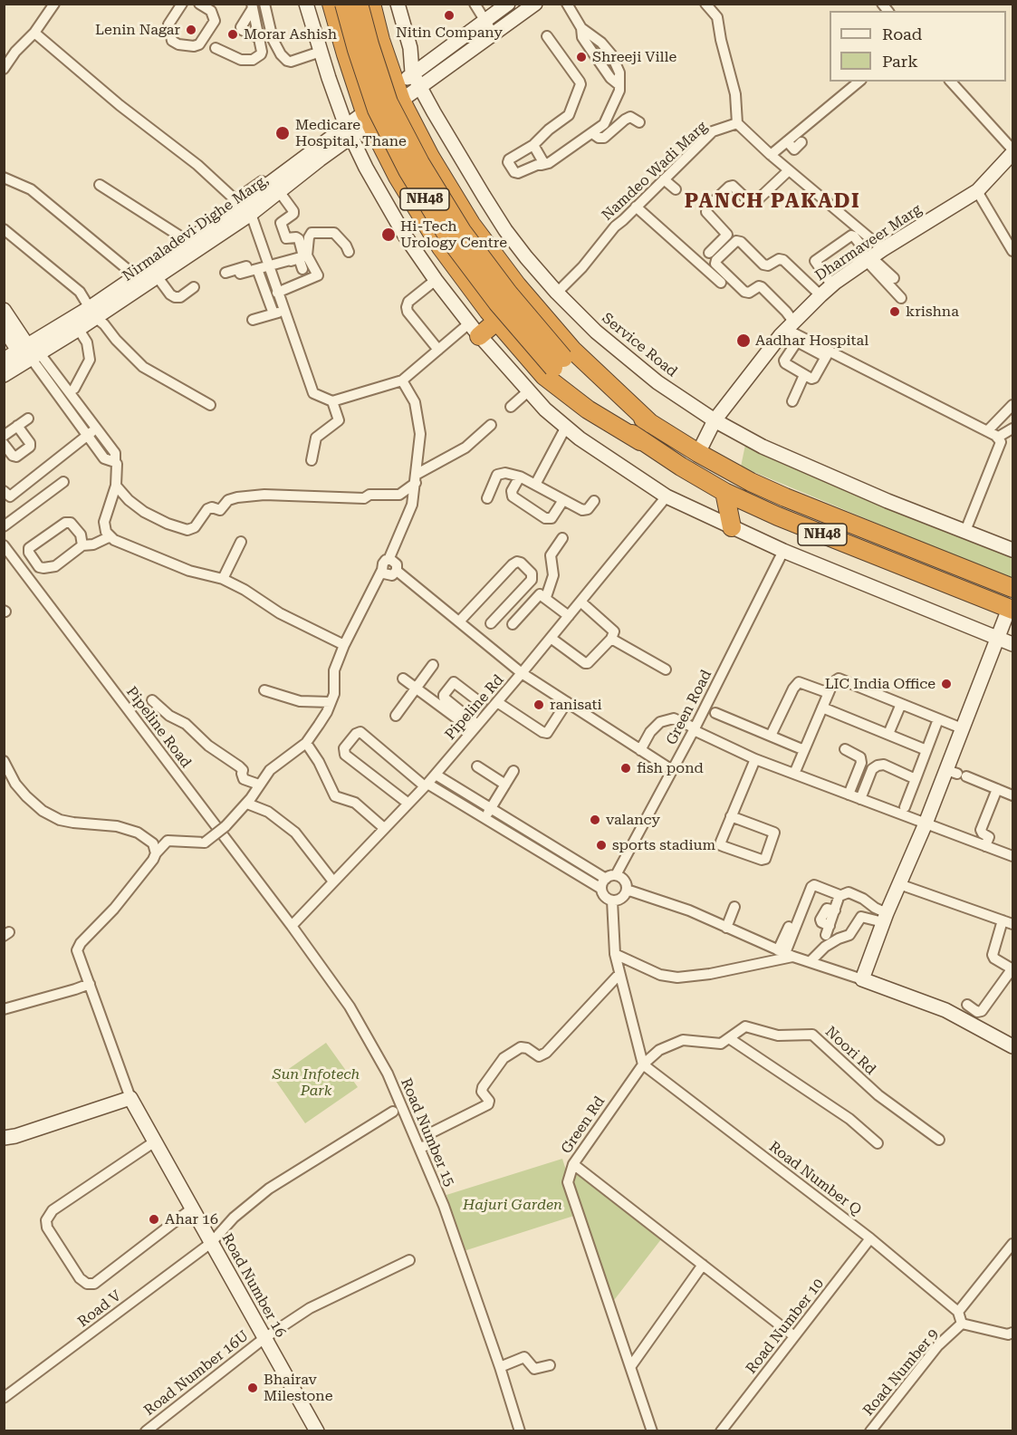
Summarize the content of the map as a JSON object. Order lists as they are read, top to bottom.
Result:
{
  "streets": {
    "highway": ["NH48"],
    "street": [
      "Namdeo Wadi Marg",
      "Nirmaladevi Dighe Marg,",
      "Dharmaveer Marg",
      "Service Road",
      "Pipeline Rd",
      "Green Road",
      "Pipeline Road",
      "Noori Rd",
      "Green Rd",
      "Road Number 15",
      "Road Number Q",
      "Road Number 16",
      "Road V",
      "Road Number 10",
      "Road Number 9",
      "Road Number 16U"
    ]
  },
  "crossings": [
    ["Namdeo Wadi Marg", "Service Road"],
    ["NH48", "Dharmaveer Marg"],
    ["Dharmaveer Marg", "Service Road"],
    ["Pipeline Rd", "Pipeline Road"],
    ["Pipeline Rd", "Road Number 15"],
    ["Pipeline Road", "Road Number 15"],
    ["Noori Rd", "Green Rd"],
    ["Noori Rd", "Road Number Q"],
    ["Green Rd", "Road Number Q"],
    ["Road Number Q", "Road Number 10"],
    ["Road Number 16", "Road V"],
    ["Road Number 16", "Road Number 16U"]
  ],
  "districts": ["PANCH PAKADI"],
  "parks": ["Sun Infotech Park", "Hajuri Garden"],
  "places": [
    "Nitin Company",
    "Lenin Nagar",
    "Morar Ashish",
    "Shreeji Ville",
    "Medicare Hospital, Thane",
    "Hi-Tech Urology Centre",
    "krishna",
    "Aadhar Hospital",
    "LIC India Office",
    "ranisati",
    "fish pond",
    "valancy",
    "sports stadium",
    "Ahar 16",
    "Bhairav Milestone"
  ],
  "legend": ["Road", "Park"]
}
